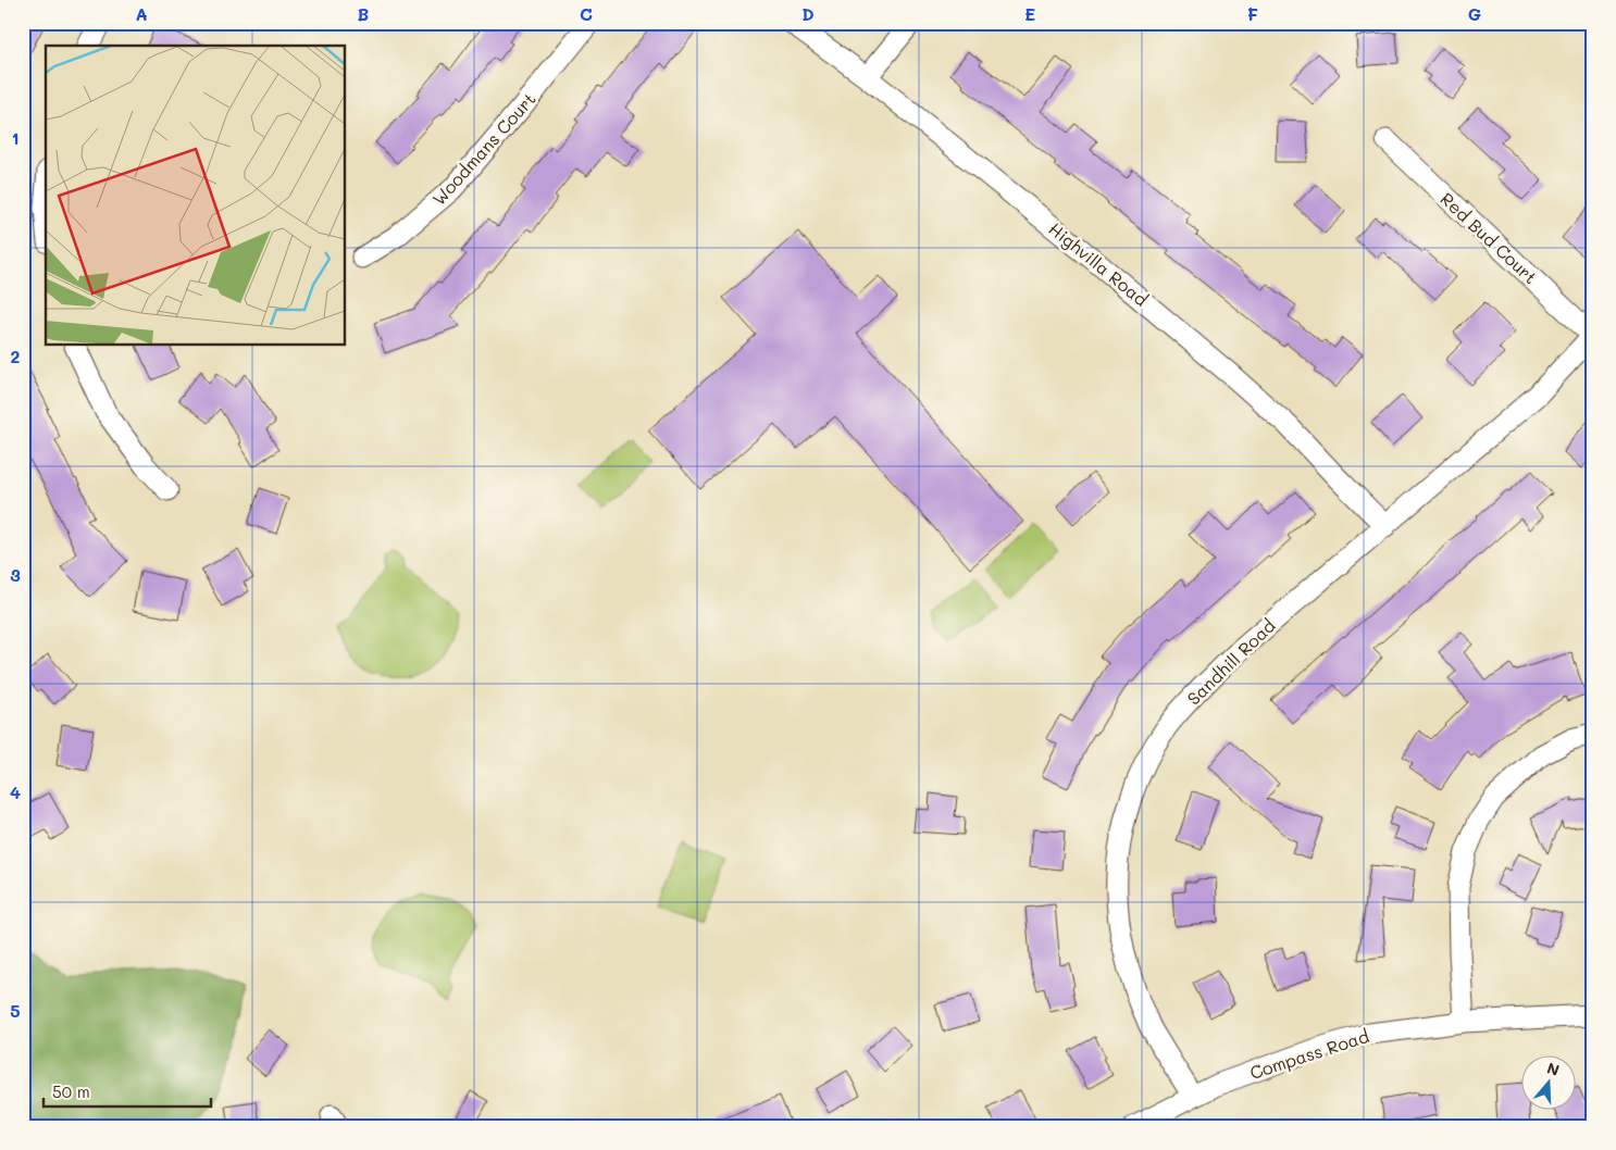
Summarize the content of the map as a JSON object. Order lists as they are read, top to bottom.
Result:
{
  "streets": {
    "street": [
      "Woodmans Court",
      "Red Bud Court",
      "Highvilla Road",
      "Sandhill Road",
      "Compass Road"
    ]
  },
  "crossings": [
    ["Red Bud Court", "Sandhill Road"],
    ["Highvilla Road", "Sandhill Road"],
    ["Sandhill Road", "Compass Road"]
  ],
  "scale_bar": "50 m",
  "north": "top",
  "grid": {
    "columns": [
      "A",
      "B",
      "C",
      "D",
      "E",
      "F",
      "G"
    ],
    "rows": [
      "1",
      "2",
      "3",
      "4",
      "5"
    ]
  }
}
